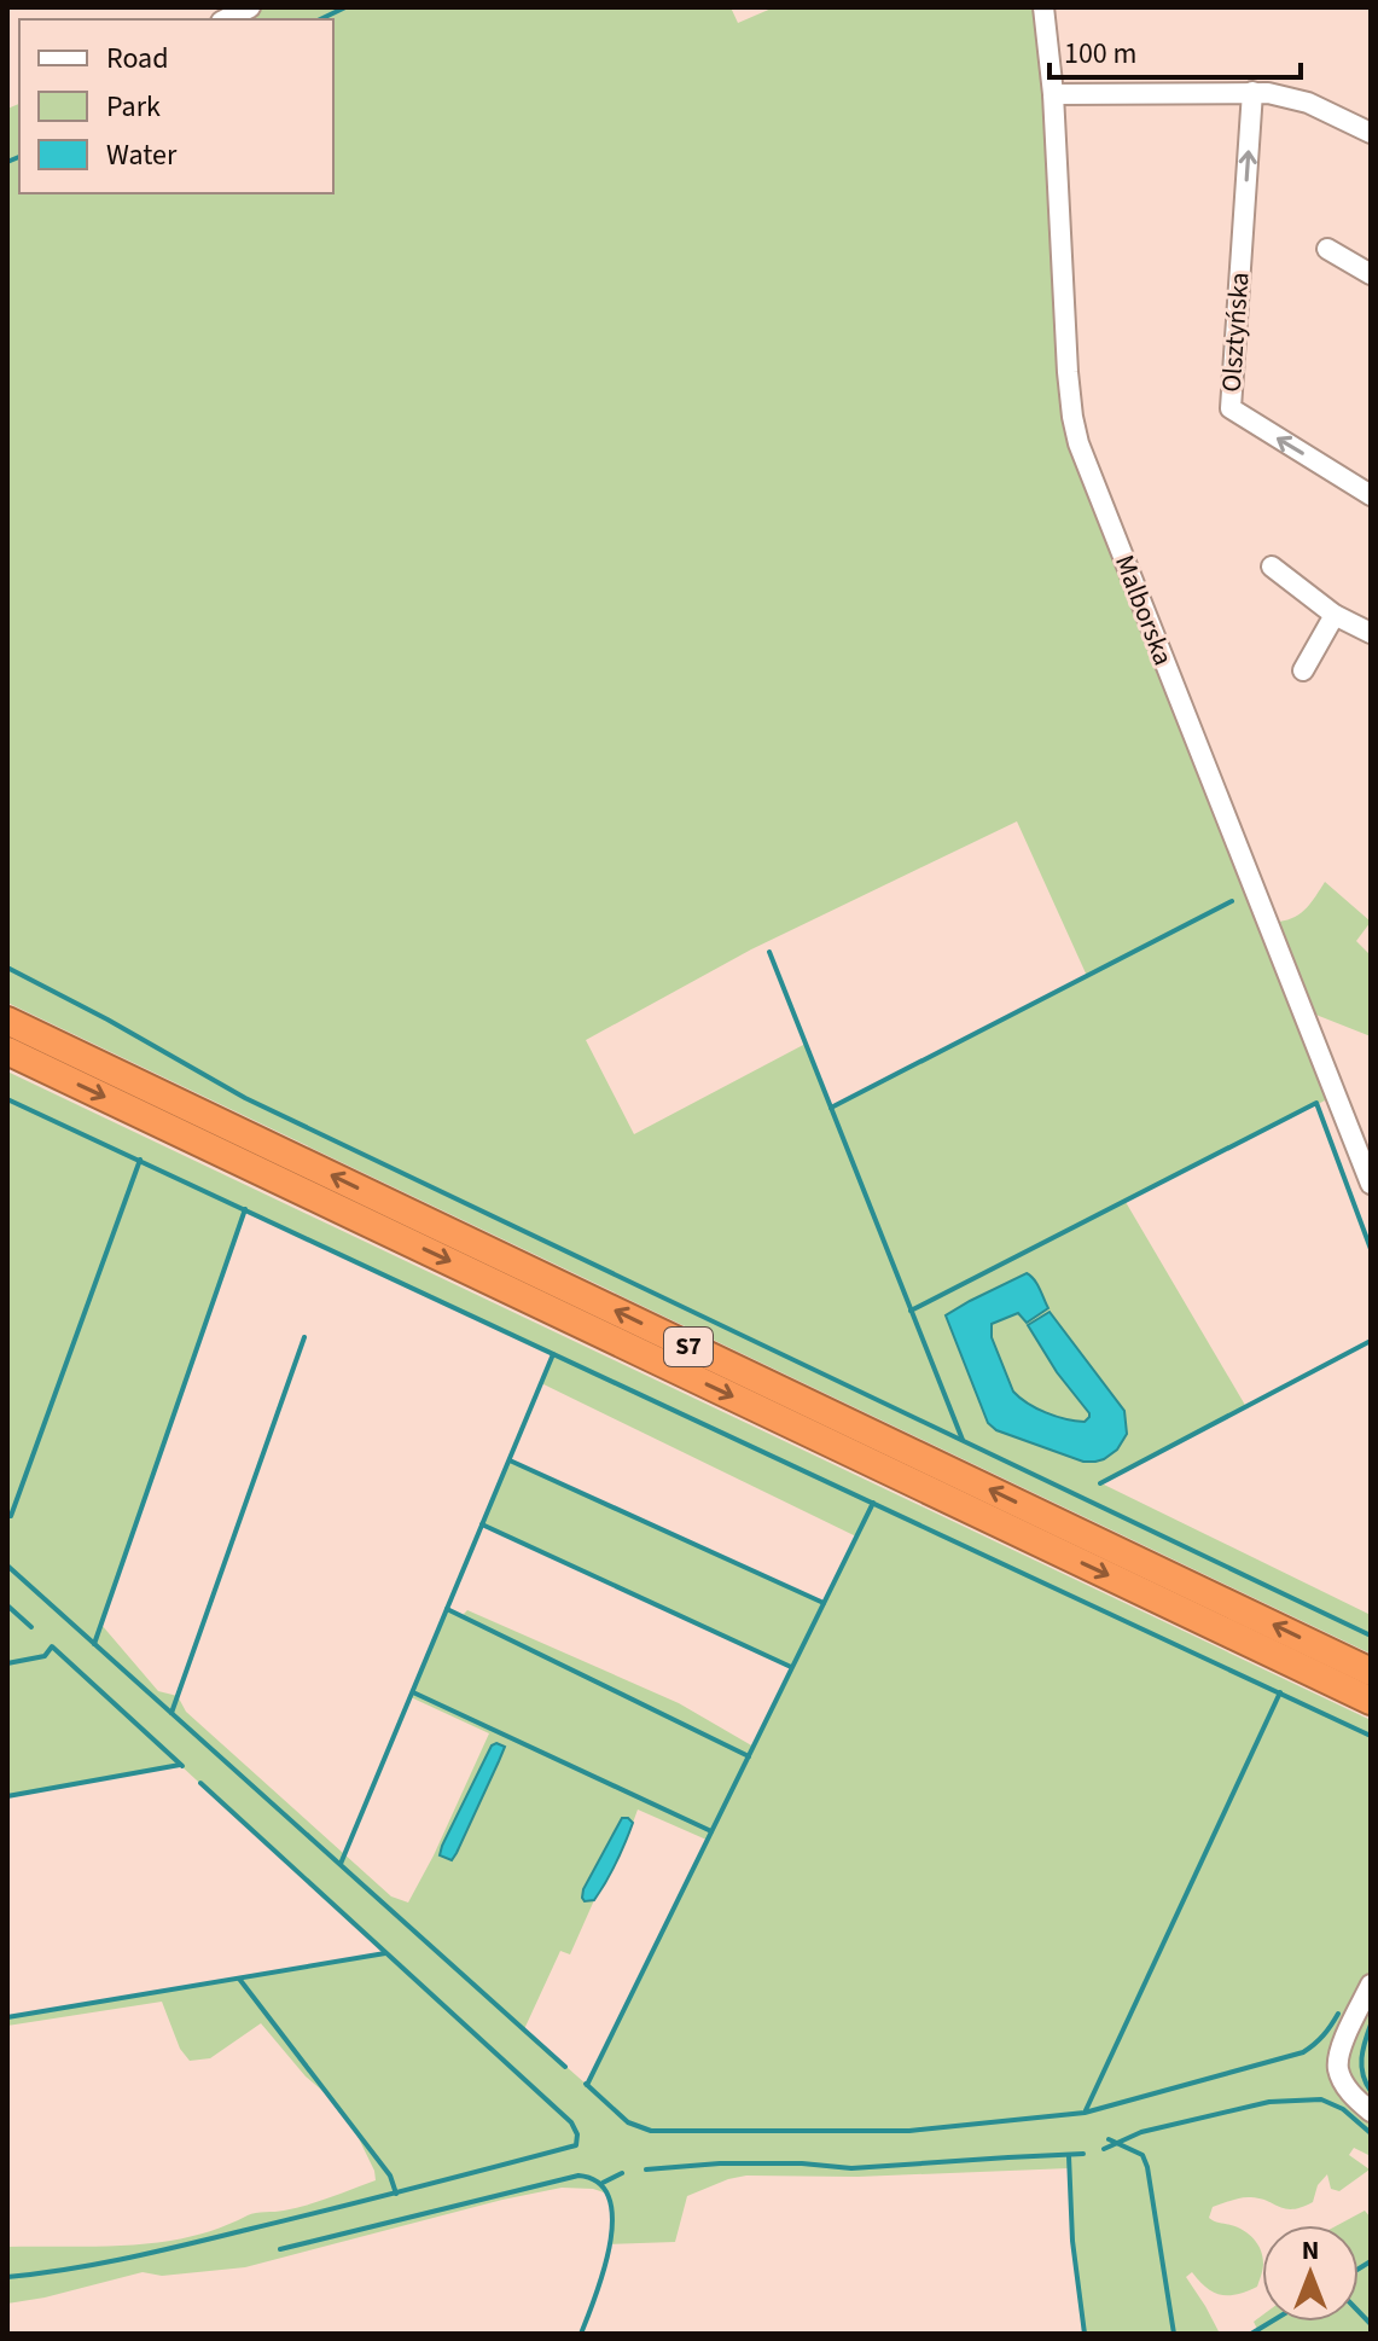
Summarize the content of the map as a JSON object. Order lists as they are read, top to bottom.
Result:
{
  "streets": {
    "highway": ["S7"],
    "street": ["Olsztyńska", "Malborska"]
  },
  "one_way": ["Olsztyńska"],
  "legend": ["Road", "Park", "Water"],
  "scale_bar": "100 m",
  "north": "top"
}
